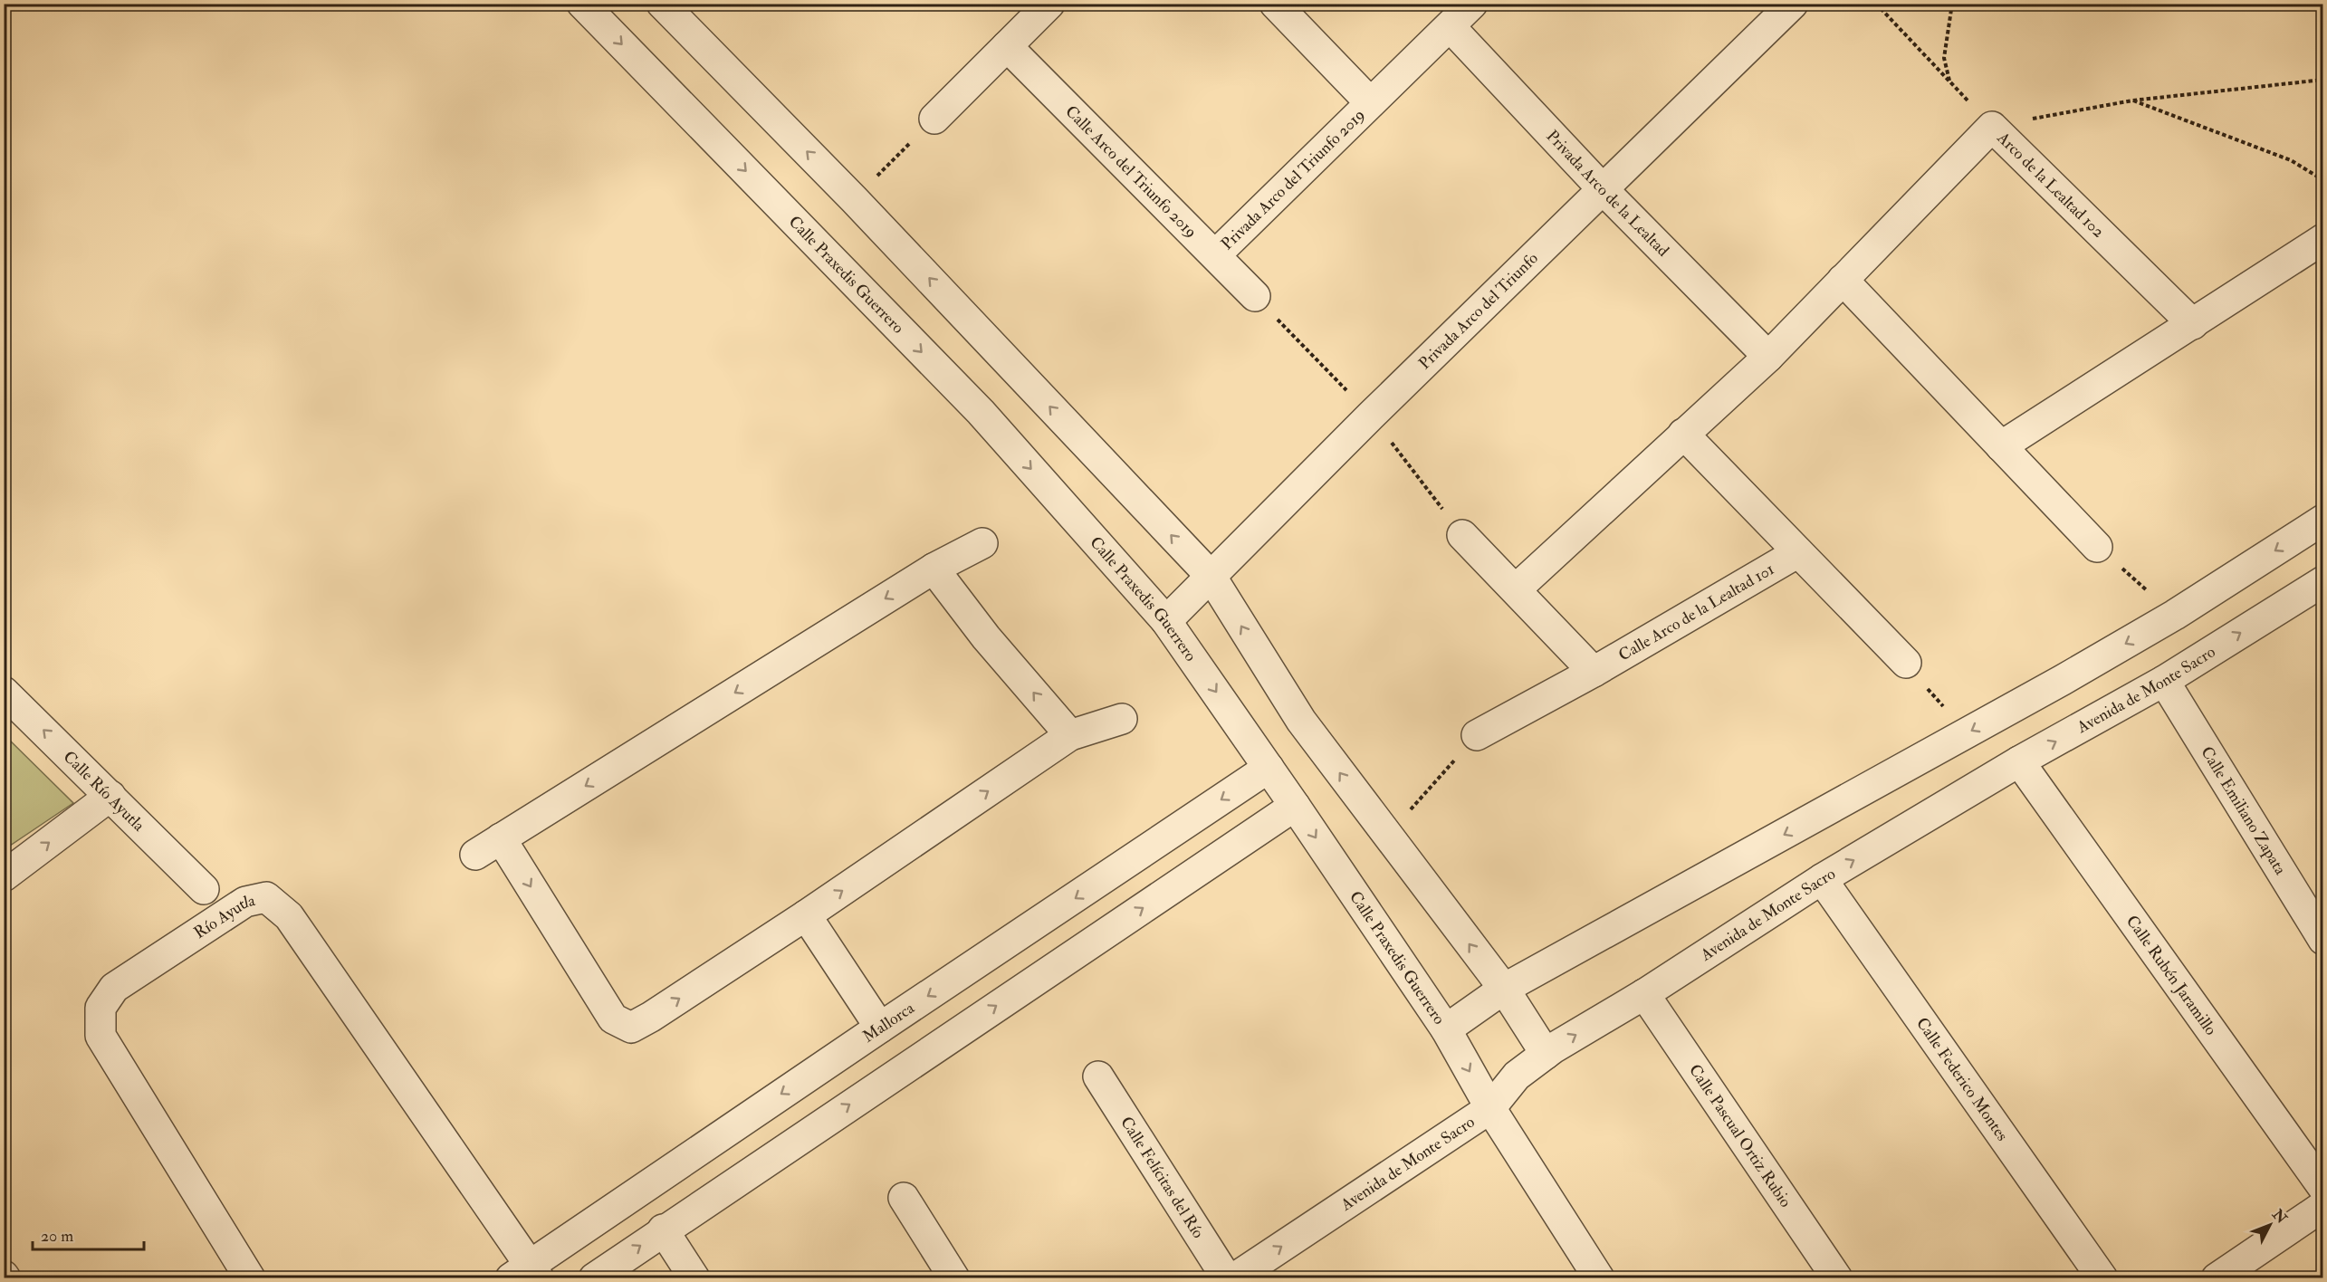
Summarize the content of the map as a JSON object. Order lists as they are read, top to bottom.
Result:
{
  "streets": {
    "street": [
      "Calle Arco del Triunfo 2019",
      "Privada Arco del Triunfo 2019",
      "Arco de la Lealtad 102",
      "Privada Arco de la Lealtad",
      "Calle Praxedis Guerrero",
      "Privada Arco del Triunfo",
      "Calle Arco de la Lealtad 101",
      "Avenida de Monte Sacro",
      "Calle Río Ayutla",
      "Calle Emiliano Zapata",
      "Río Ayutla",
      "Calle Rubén Jaramillo",
      "Mallorca",
      "Calle Federico Montes",
      "Calle Pascual Ortiz Rubio",
      "Calle Felícitas del Río"
    ]
  },
  "crossings": [
    ["Calle Arco del Triunfo 2019", "Privada Arco del Triunfo 2019"],
    ["Privada Arco del Triunfo 2019", "Privada Arco de la Lealtad"],
    ["Arco de la Lealtad 102", "Privada Arco de la Lealtad"],
    ["Privada Arco de la Lealtad", "Privada Arco del Triunfo"],
    ["Calle Praxedis Guerrero", "Privada Arco del Triunfo"],
    ["Calle Praxedis Guerrero", "Avenida de Monte Sacro"],
    ["Calle Praxedis Guerrero", "Mallorca"],
    ["Avenida de Monte Sacro", "Calle Emiliano Zapata"],
    ["Avenida de Monte Sacro", "Calle Rubén Jaramillo"],
    ["Avenida de Monte Sacro", "Calle Federico Montes"],
    ["Avenida de Monte Sacro", "Calle Pascual Ortiz Rubio"],
    ["Río Ayutla", "Mallorca"]
  ],
  "one_way": ["Calle Río Ayutla"],
  "scale_bar": "20 m",
  "north": "top right"
}
